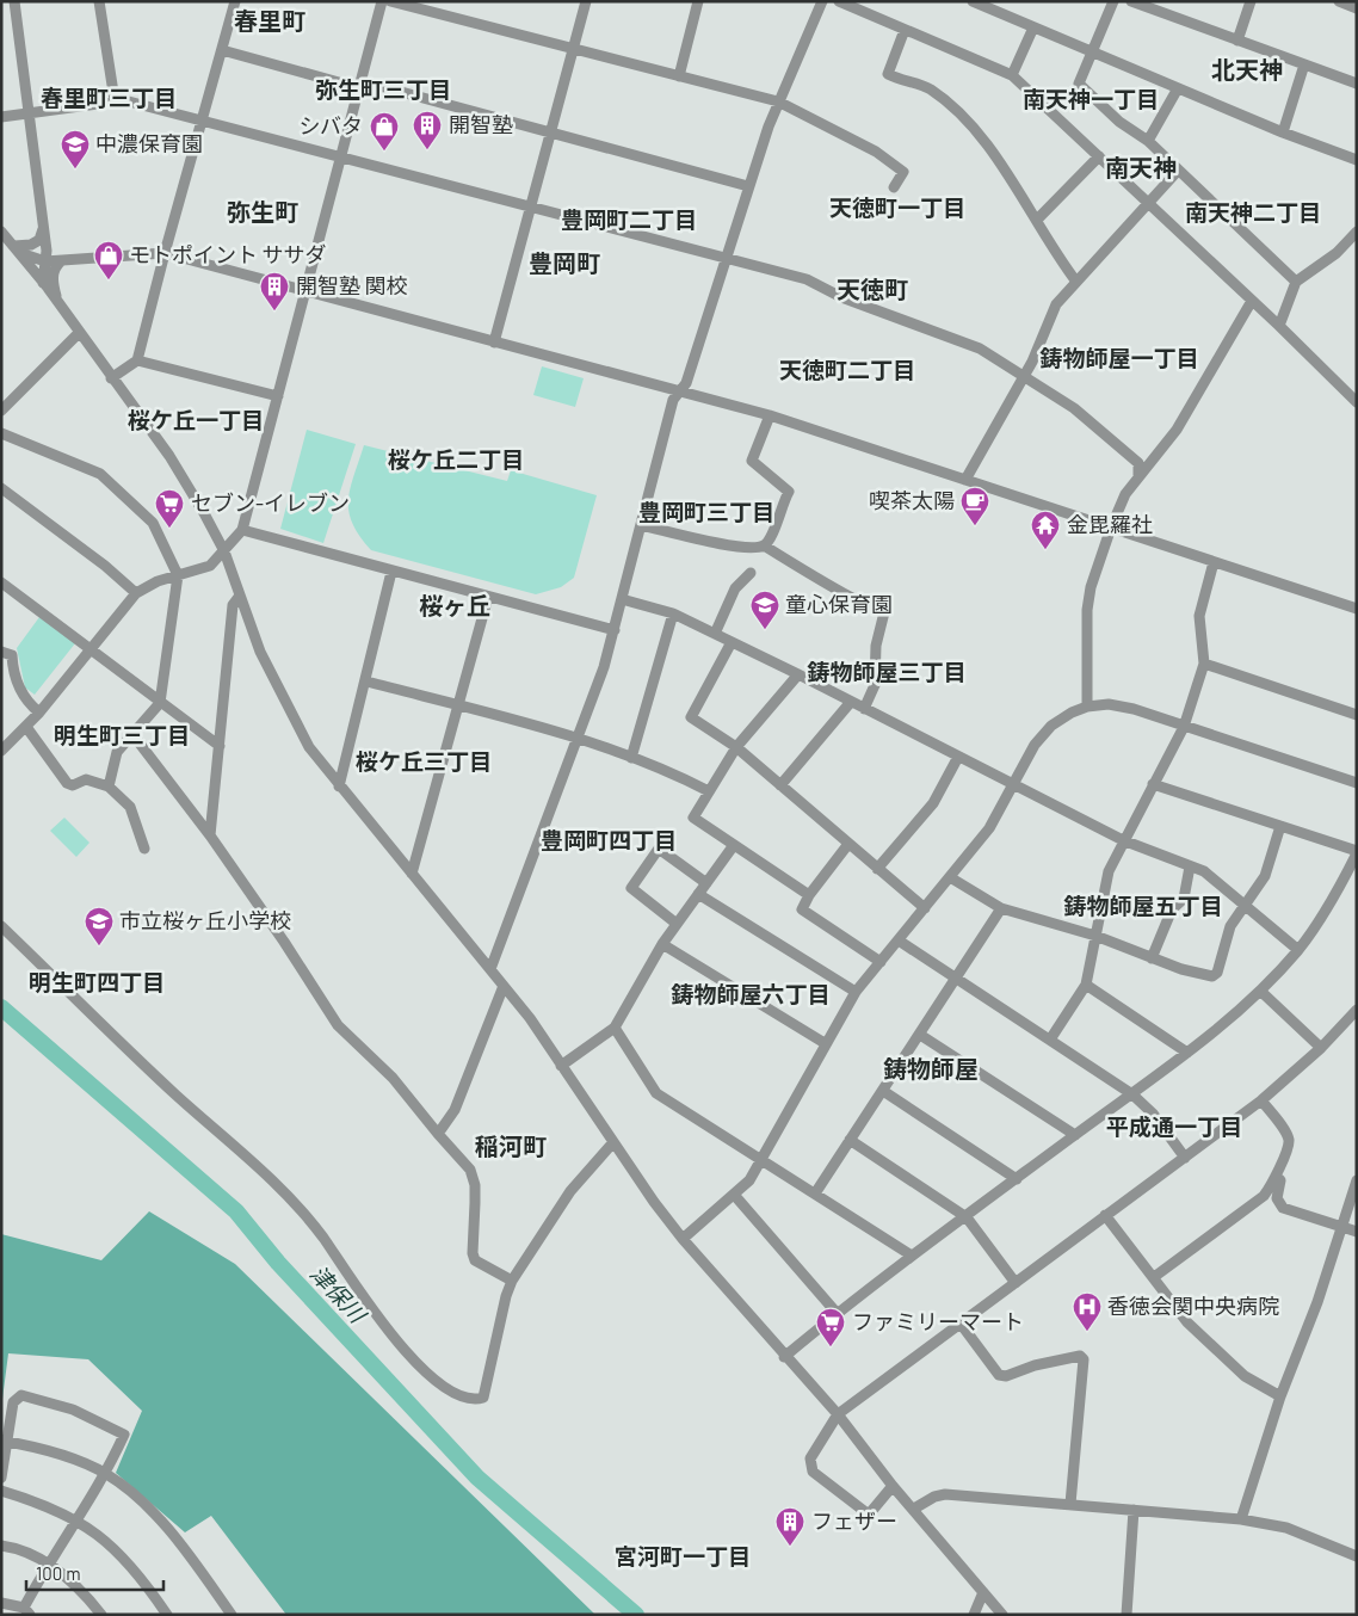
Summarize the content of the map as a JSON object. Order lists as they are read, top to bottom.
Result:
{
  "districts": [
    "春里町",
    "北天神",
    "弥生町三丁目",
    "春里町三丁目",
    "南天神一丁目",
    "南天神",
    "天徳町一丁目",
    "弥生町",
    "南天神二丁目",
    "豊岡町二丁目",
    "豊岡町",
    "天徳町",
    "鋳物師屋一丁目",
    "天徳町二丁目",
    "桜ケ丘一丁目",
    "桜ケ丘二丁目",
    "豊岡町三丁目",
    "桜ヶ丘",
    "鋳物師屋三丁目",
    "明生町三丁目",
    "桜ケ丘三丁目",
    "豊岡町四丁目",
    "鋳物師屋五丁目",
    "明生町四丁目",
    "鋳物師屋六丁目",
    "鋳物師屋",
    "平成通一丁目",
    "稲河町",
    "宮河町一丁目"
  ],
  "water": ["津保川"],
  "places": {
    "building": ["開智塾", "開智塾 関校", "フェザー"],
    "shop": ["シバタ", "モトポイント ササダ"],
    "school or university": ["中濃保育園", "童心保育園", "市立桜ヶ丘小学校"],
    "cafe": ["喫茶太陽"],
    "supermarket": ["セブン-イレブン", "ファミリーマート"],
    "temple": ["金毘羅社"],
    "hospital": ["香徳会関中央病院"]
  },
  "scale_bar": "100 m"
}
